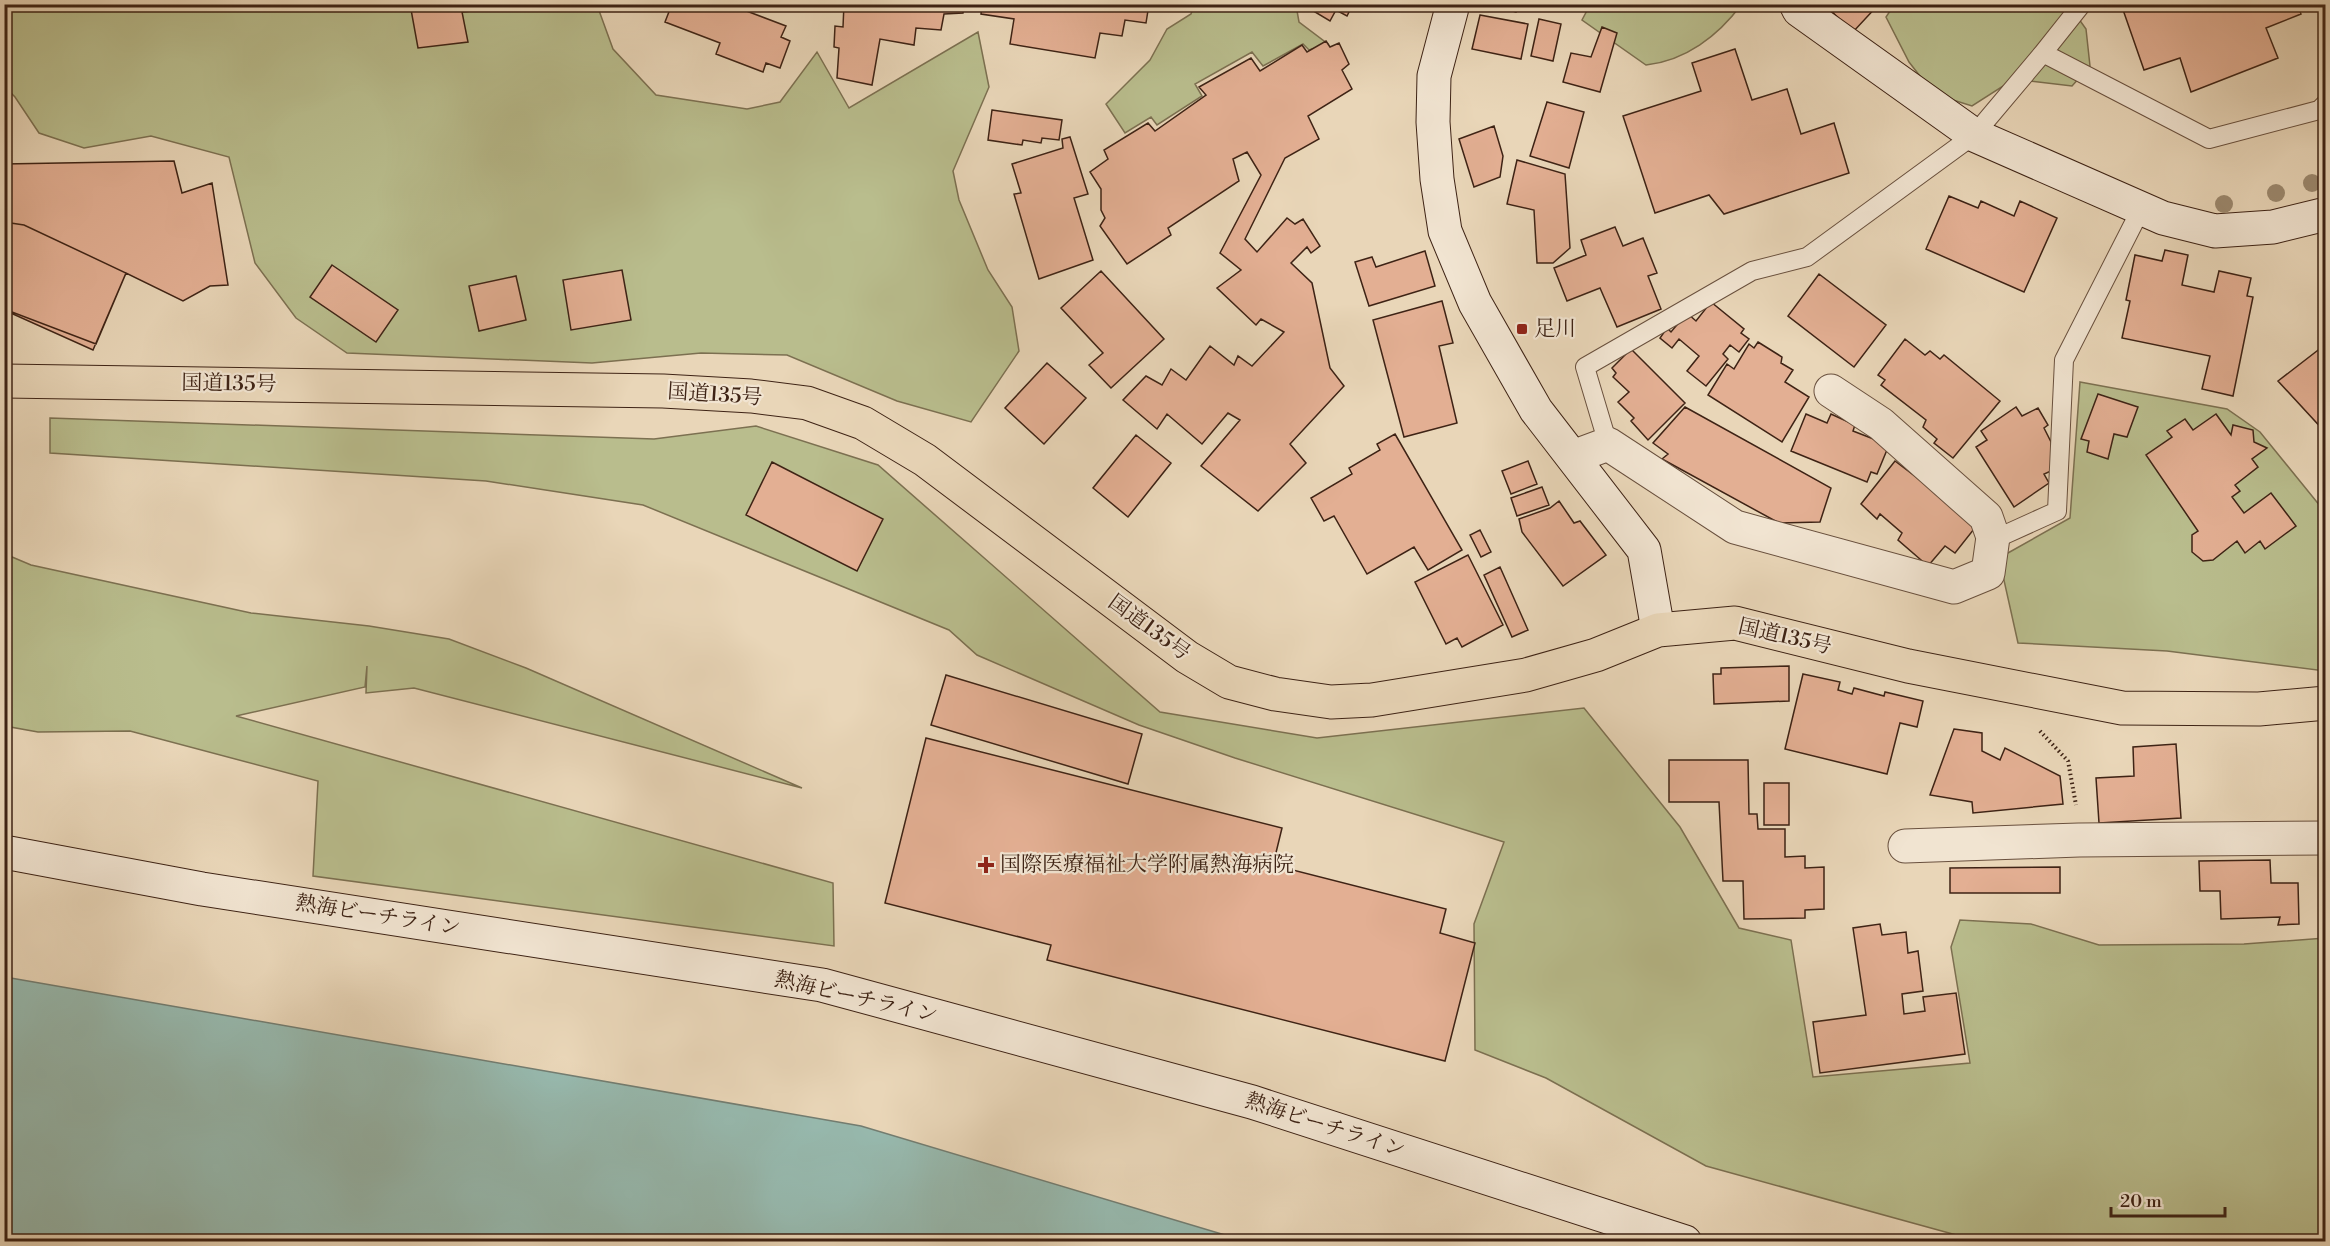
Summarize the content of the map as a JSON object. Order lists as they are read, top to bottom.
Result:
{
  "streets": {
    "highway": ["国道135号"],
    "street": ["熱海ビーチライン"]
  },
  "places": {
    "transit": ["足川"],
    "health": ["国際医療福祉大学附属熱海病院"]
  },
  "scale_bar": "20 m"
}
